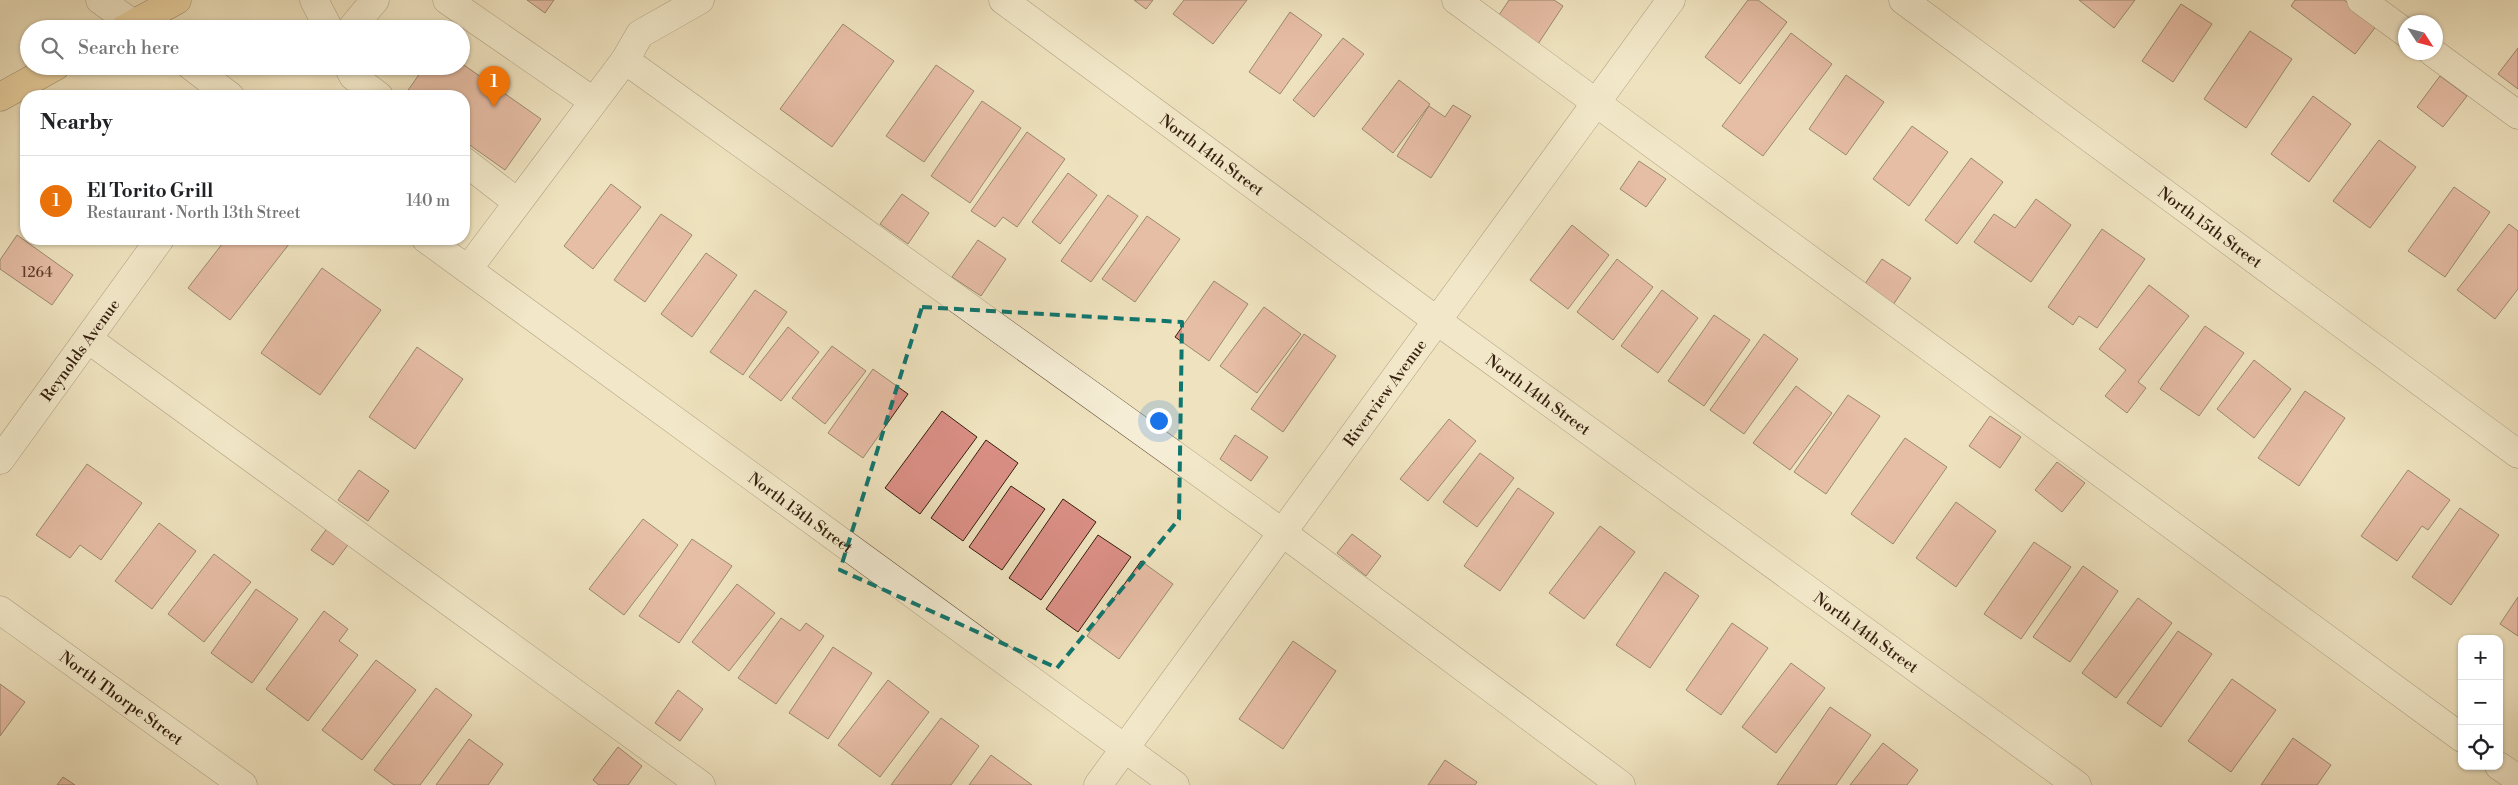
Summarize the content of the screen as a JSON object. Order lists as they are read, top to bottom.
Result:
{
  "streets": {
    "street": [
      "North 14th Street",
      "North 15th Street",
      "Reynolds Avenue",
      "Riverview Avenue",
      "North 13th Street",
      "North Thorpe Street"
    ]
  },
  "crossings": [
    ["North 14th Street", "Riverview Avenue"],
    ["Riverview Avenue", "North 13th Street"]
  ],
  "house_numbers": ["1264"],
  "north": "bottom right",
  "page": {
    "search": "Search here",
    "pins": "1",
    "heading": "Nearby",
    "list": [
      {
        "mark": "1",
        "name": "El Torito Grill",
        "note": "Restaurant · North 13th Street",
        "value": "140 m"
      }
    ],
    "map_buttons": ["+", "−"]
  }
}
